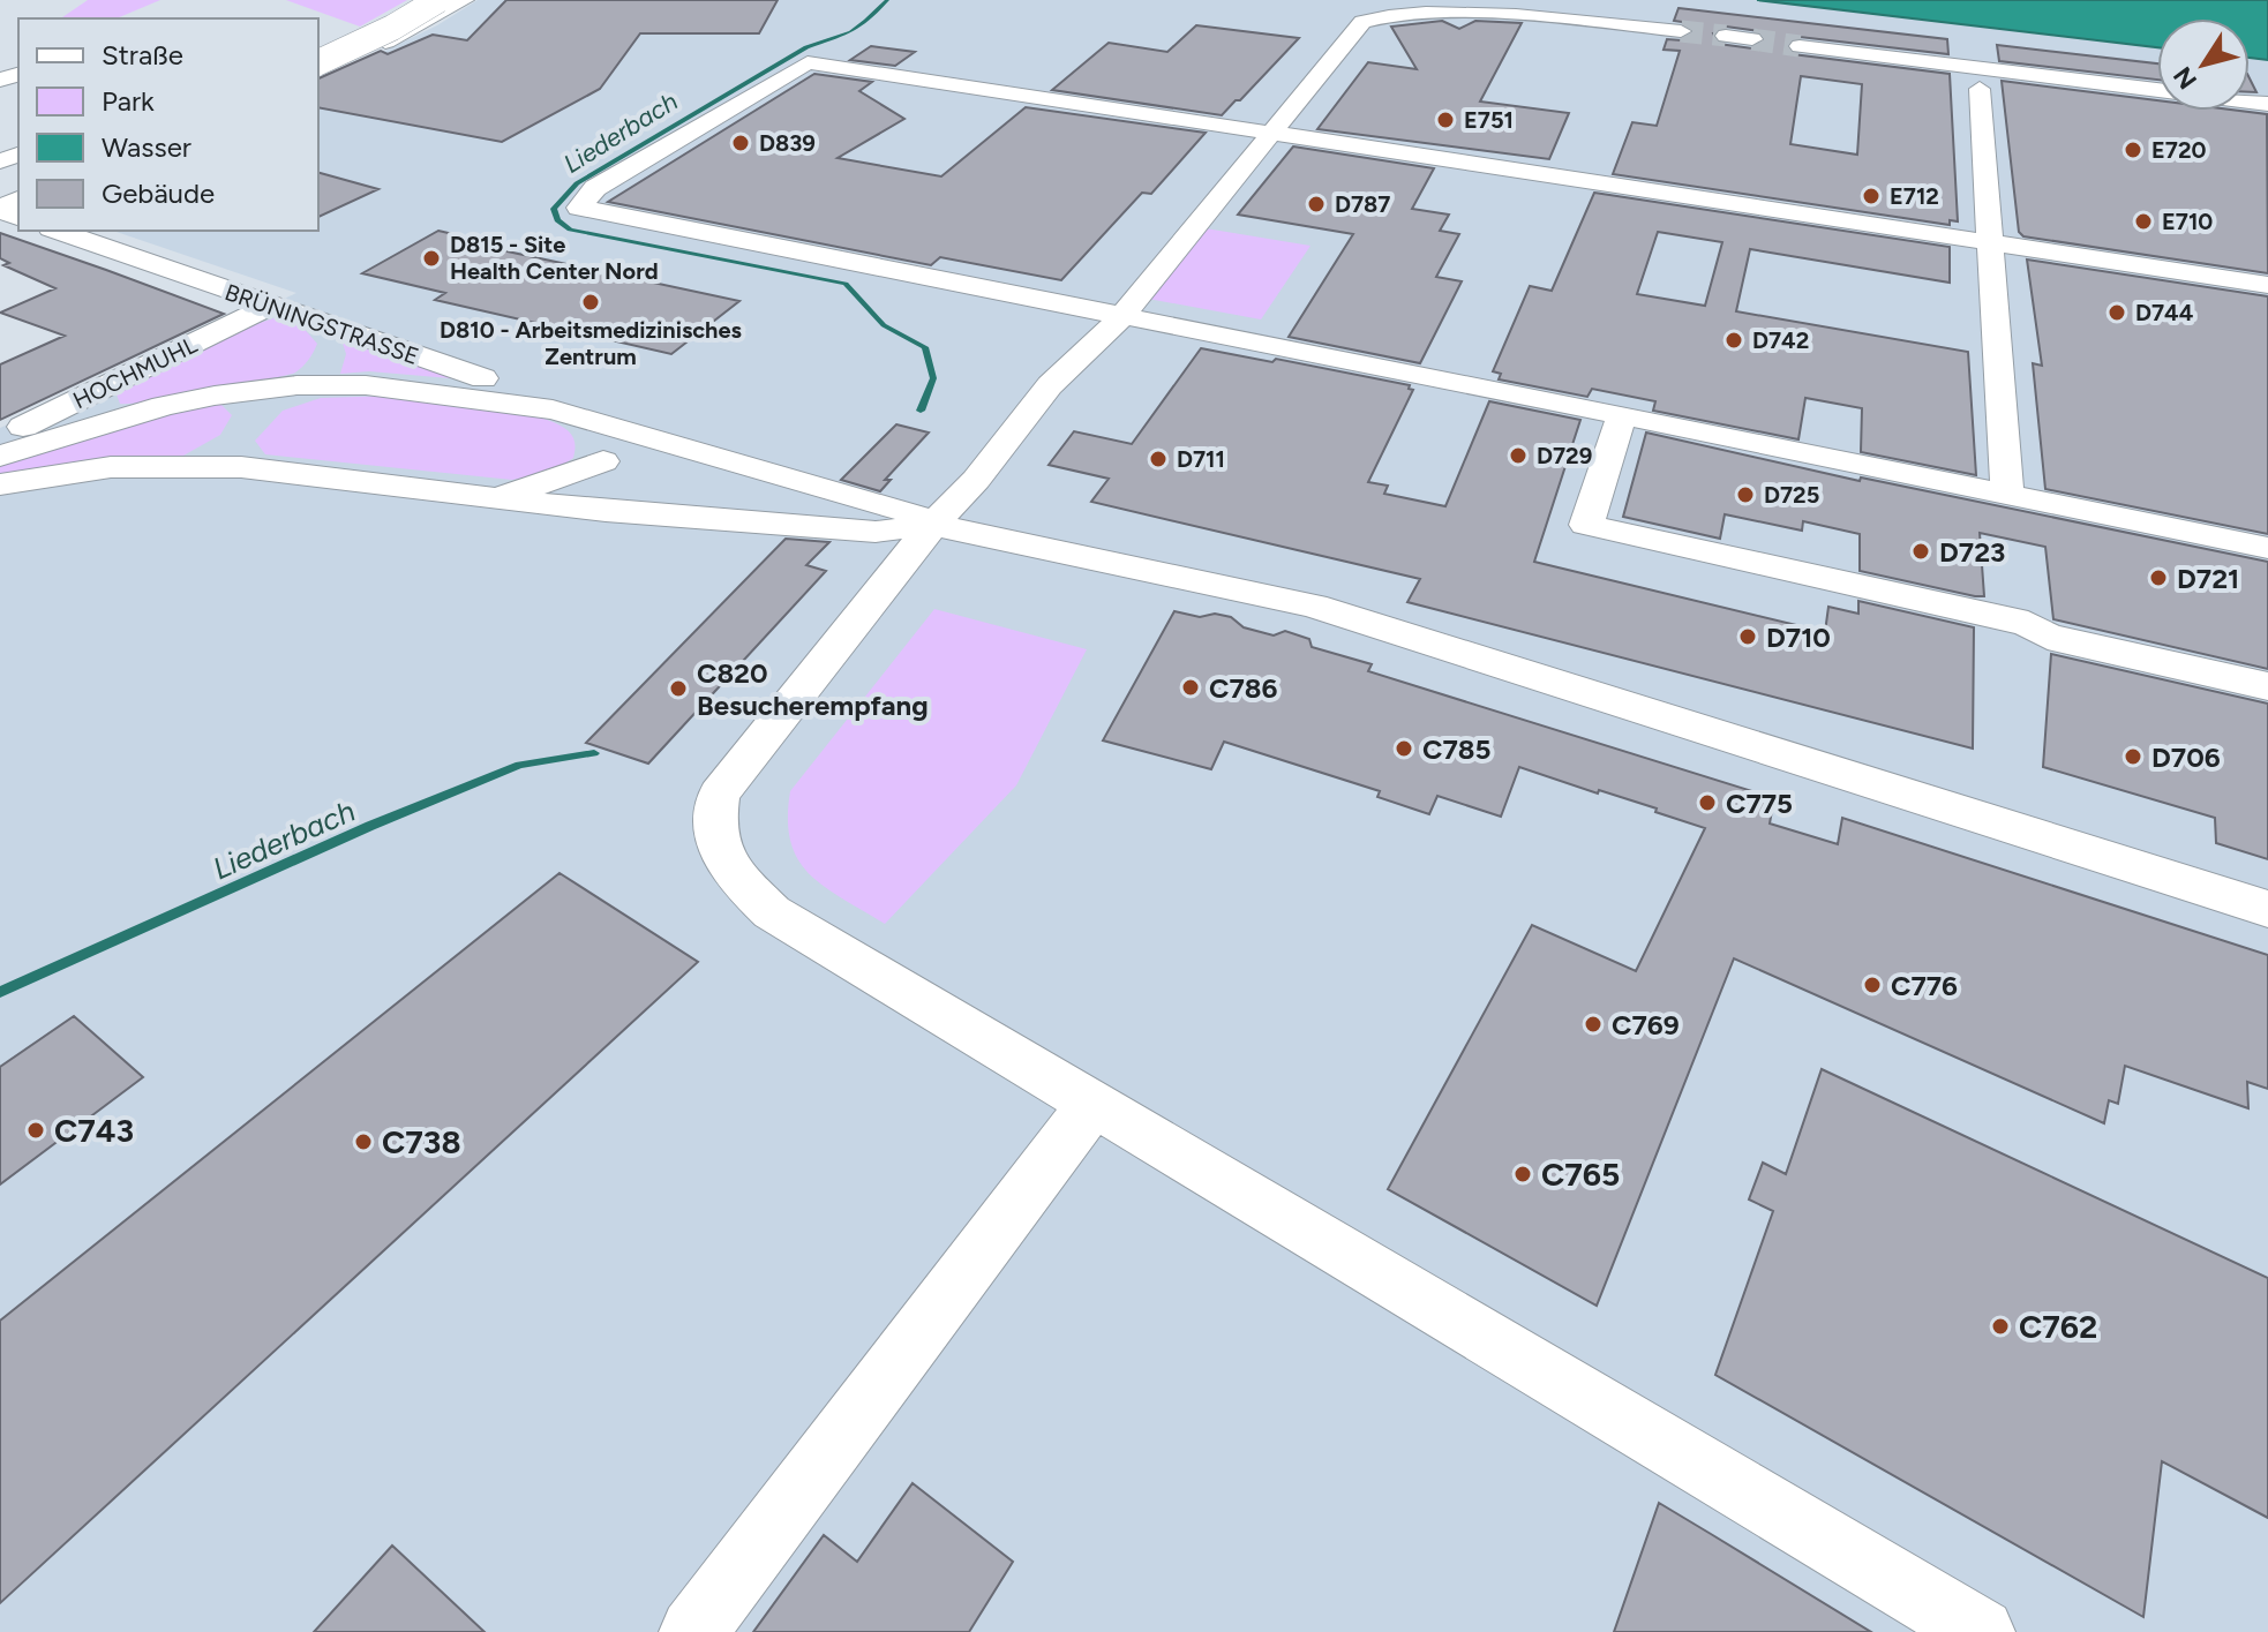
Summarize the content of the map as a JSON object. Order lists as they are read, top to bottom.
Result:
{
  "streets": {
    "street": ["BRÜNINGSTRASSE", "HOCHMUHL"]
  },
  "crossings": [
    ["BRÜNINGSTRASSE", "HOCHMUHL"]
  ],
  "water": ["Liederbach"],
  "places": [
    "E751",
    "D839",
    "E720",
    "E712",
    "D787",
    "E710",
    "D815 - Site Health Center Nord",
    "D810 - Arbeitsmedizinisches Zentrum",
    "D744",
    "D742",
    "D729",
    "D711",
    "D725",
    "D723",
    "D721",
    "D710",
    "C786",
    "C820 Besucherempfang",
    "C785",
    "D706",
    "C775",
    "C776",
    "C769",
    "C743",
    "C738",
    "C765",
    "C762"
  ],
  "legend": [
    "Straße",
    "Park",
    "Wasser",
    "Gebäude"
  ],
  "north": "bottom left"
}
